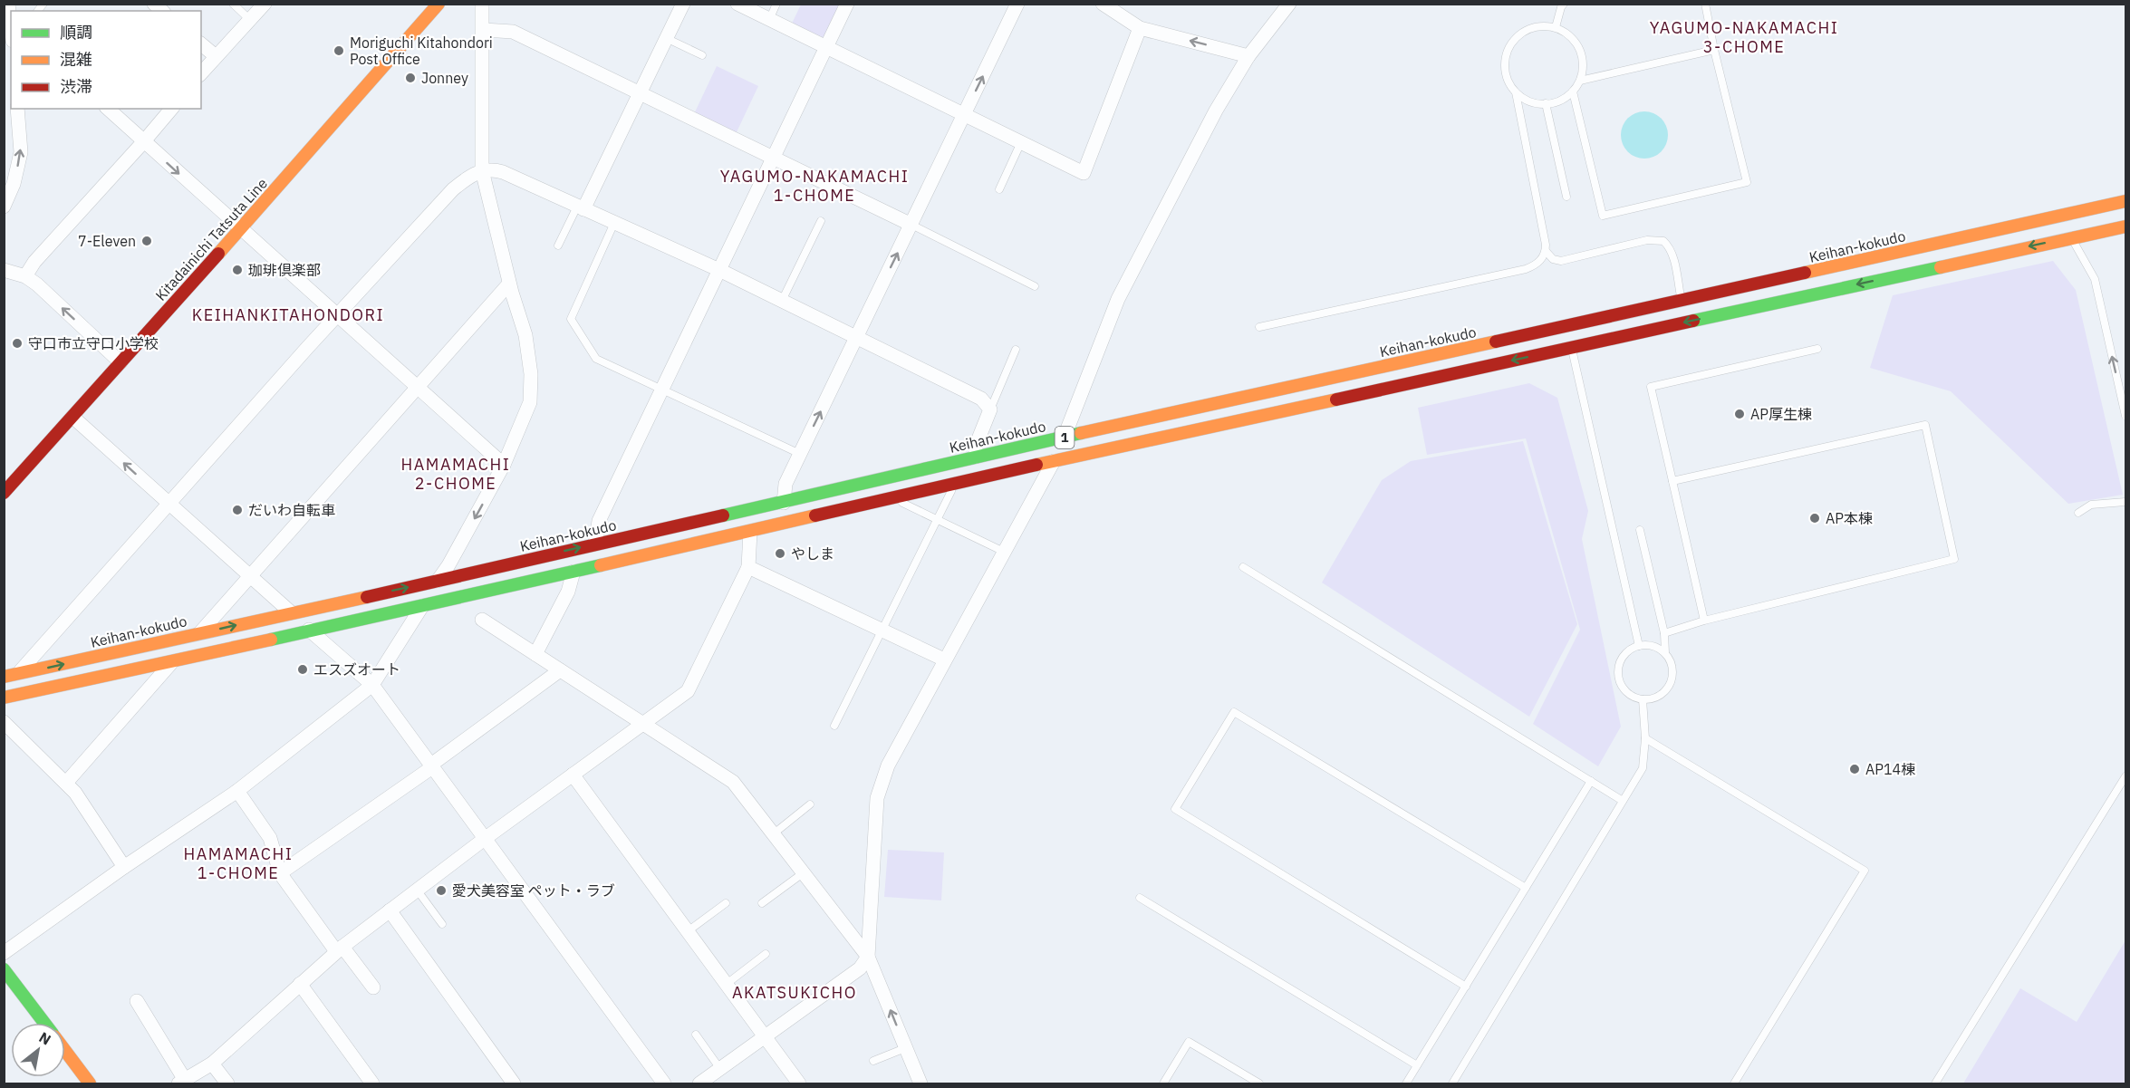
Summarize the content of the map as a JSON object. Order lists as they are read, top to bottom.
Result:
{
  "streets": {
    "main road": ["Kitadainichi Tatsuta Line", "Keihan-kokudo", "1"]
  },
  "districts": [
    "YAGUMO-NAKAMACHI 3-CHOME",
    "YAGUMO-NAKAMACHI 1-CHOME",
    "KEIHANKITAHONDORI",
    "HAMAMACHI 2-CHOME",
    "HAMAMACHI 1-CHOME",
    "AKATSUKICHO"
  ],
  "places": [
    "Moriguchi Kitahondori Post Office",
    "Jonney",
    "7-Eleven",
    "珈琲倶楽部",
    "守口市立守口小学校",
    "AP厚生棟",
    "だいわ自転車",
    "AP本棟",
    "やしま",
    "エスズオート",
    "AP14棟",
    "愛犬美容室 ペット・ラブ"
  ],
  "legend": ["順調", "混雑", "渋滞"],
  "north": "top right"
}
